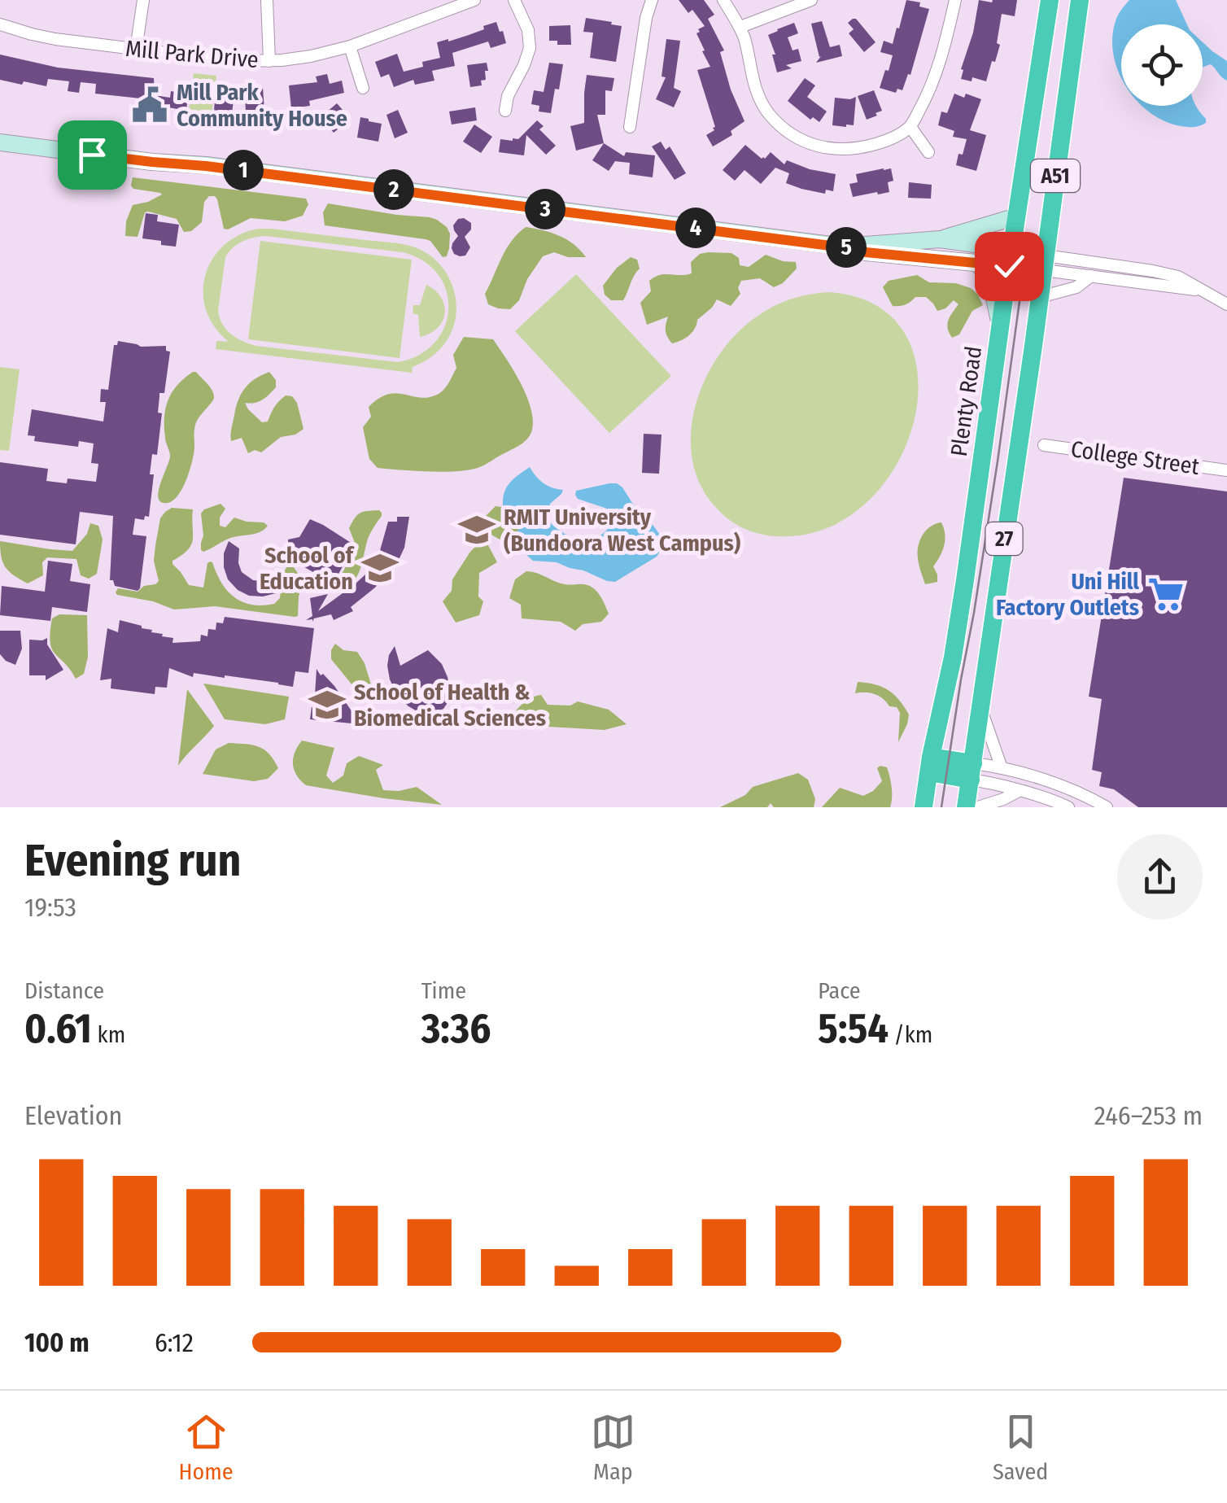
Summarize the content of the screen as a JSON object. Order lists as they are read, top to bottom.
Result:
{
  "streets": {
    "highway": ["A51", "Plenty Road", "27"],
    "street": ["Mill Park Drive", "College Street"]
  },
  "crossings": [
    ["A51", "27"]
  ],
  "places": {
    "public building": ["Mill Park Community House"],
    "school or university": ["RMIT University (Bundoora West Campus)", "School of Education", "School of Health & Biomedical Sciences"],
    "supermarket": ["Uni Hill Factory Outlets"]
  },
  "page": {
    "pins": [
      "1",
      "2",
      "3",
      "4",
      "5"
    ],
    "heading": ["Evening run", "19:53"],
    "stats": [
      ["Distance", "0.61 km"],
      ["Time", "3:36"],
      ["Pace", "5:54 /km"]
    ],
    "chart": ["Elevation", "246–253 m"],
    "list": [
      {
        "name": "100 m",
        "note": "6:12"
      }
    ],
    "tabs": ["Home", "Map", "Saved"]
  }
}
